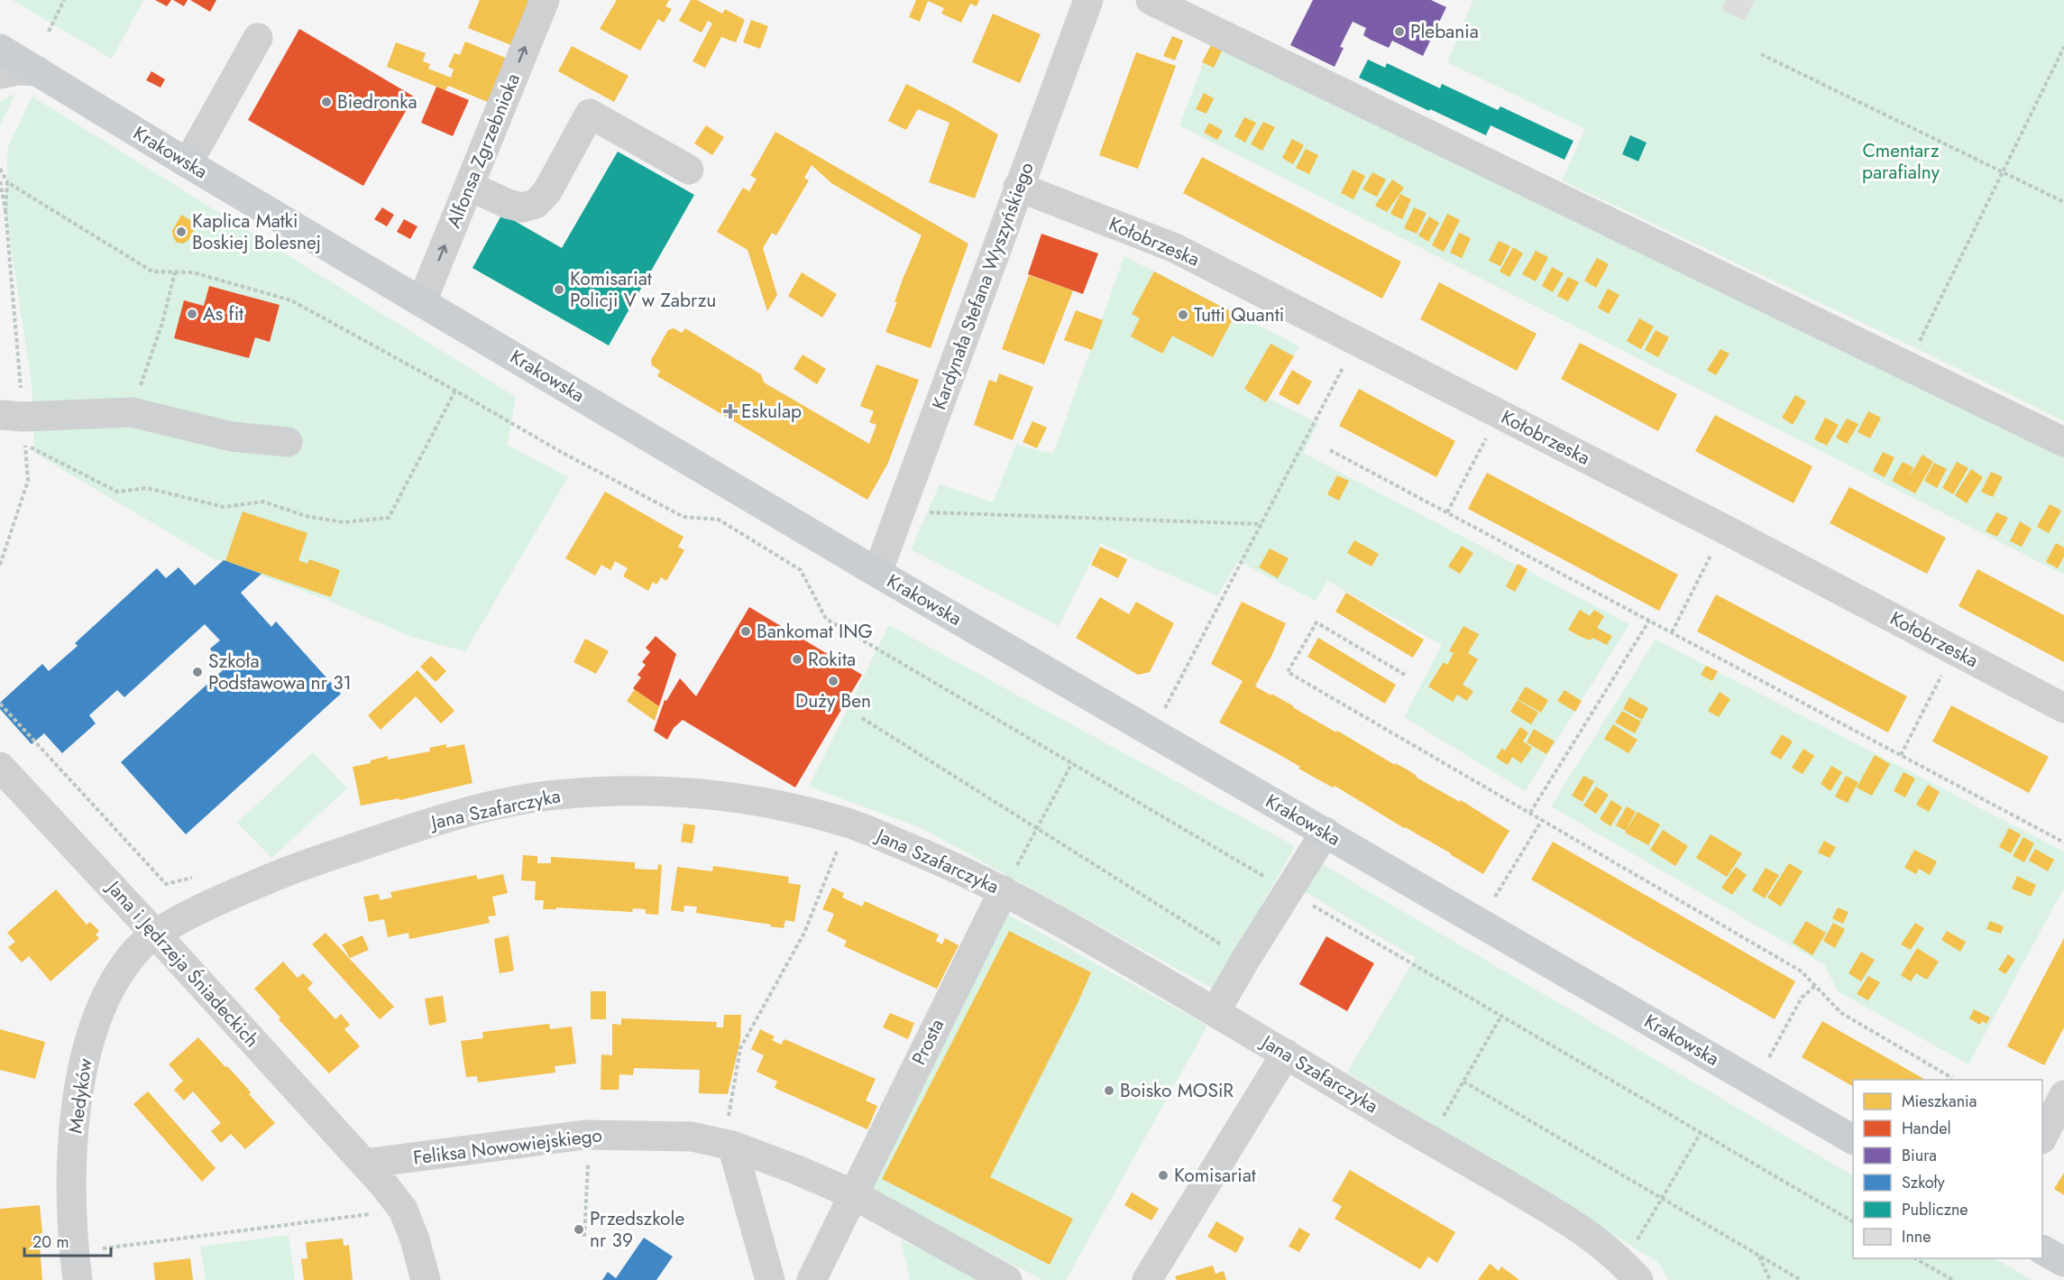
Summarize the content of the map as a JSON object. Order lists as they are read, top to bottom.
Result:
{
  "streets": {
    "main road": ["Krakowska"],
    "street": [
      "Alfonsa Zgrzebnioka",
      "Kołobrzeska",
      "Kardynała Stefana Wyszyńskiego",
      "Jana Szafarczyka",
      "Jana i Jędrzeja Śniadeckich",
      "Prosta",
      "Medyków",
      "Feliksa Nowowiejskiego"
    ]
  },
  "crossings": [
    ["Alfonsa Zgrzebnioka", "Krakowska"],
    ["Krakowska", "Kardynała Stefana Wyszyńskiego"],
    ["Kołobrzeska", "Kardynała Stefana Wyszyńskiego"],
    ["Jana Szafarczyka", "Jana i Jędrzeja Śniadeckich"],
    ["Jana Szafarczyka", "Prosta"],
    ["Jana Szafarczyka", "Medyków"],
    ["Jana i Jędrzeja Śniadeckich", "Medyków"],
    ["Jana i Jędrzeja Śniadeckich", "Feliksa Nowowiejskiego"],
    ["Prosta", "Feliksa Nowowiejskiego"]
  ],
  "parks": ["Cmentarz parafialny"],
  "places": {
    "other": [
      "Plebania",
      "Biedronka",
      "Kaplica Matki Boskiej Bolesnej",
      "Komisariat Policji V w Zabrzu",
      "As fit",
      "Tutti Quanti",
      "Bankomat ING",
      "Rokita",
      "Szkoła Podstawowa nr 31",
      "Duży Ben",
      "Boisko MOSiR",
      "Komisariat",
      "Przedszkole nr 39"
    ],
    "health": ["Eskulap"]
  },
  "legend": [
    "Mieszkania",
    "Handel",
    "Biura",
    "Szkoły",
    "Publiczne",
    "Inne"
  ],
  "scale_bar": "20 m"
}
